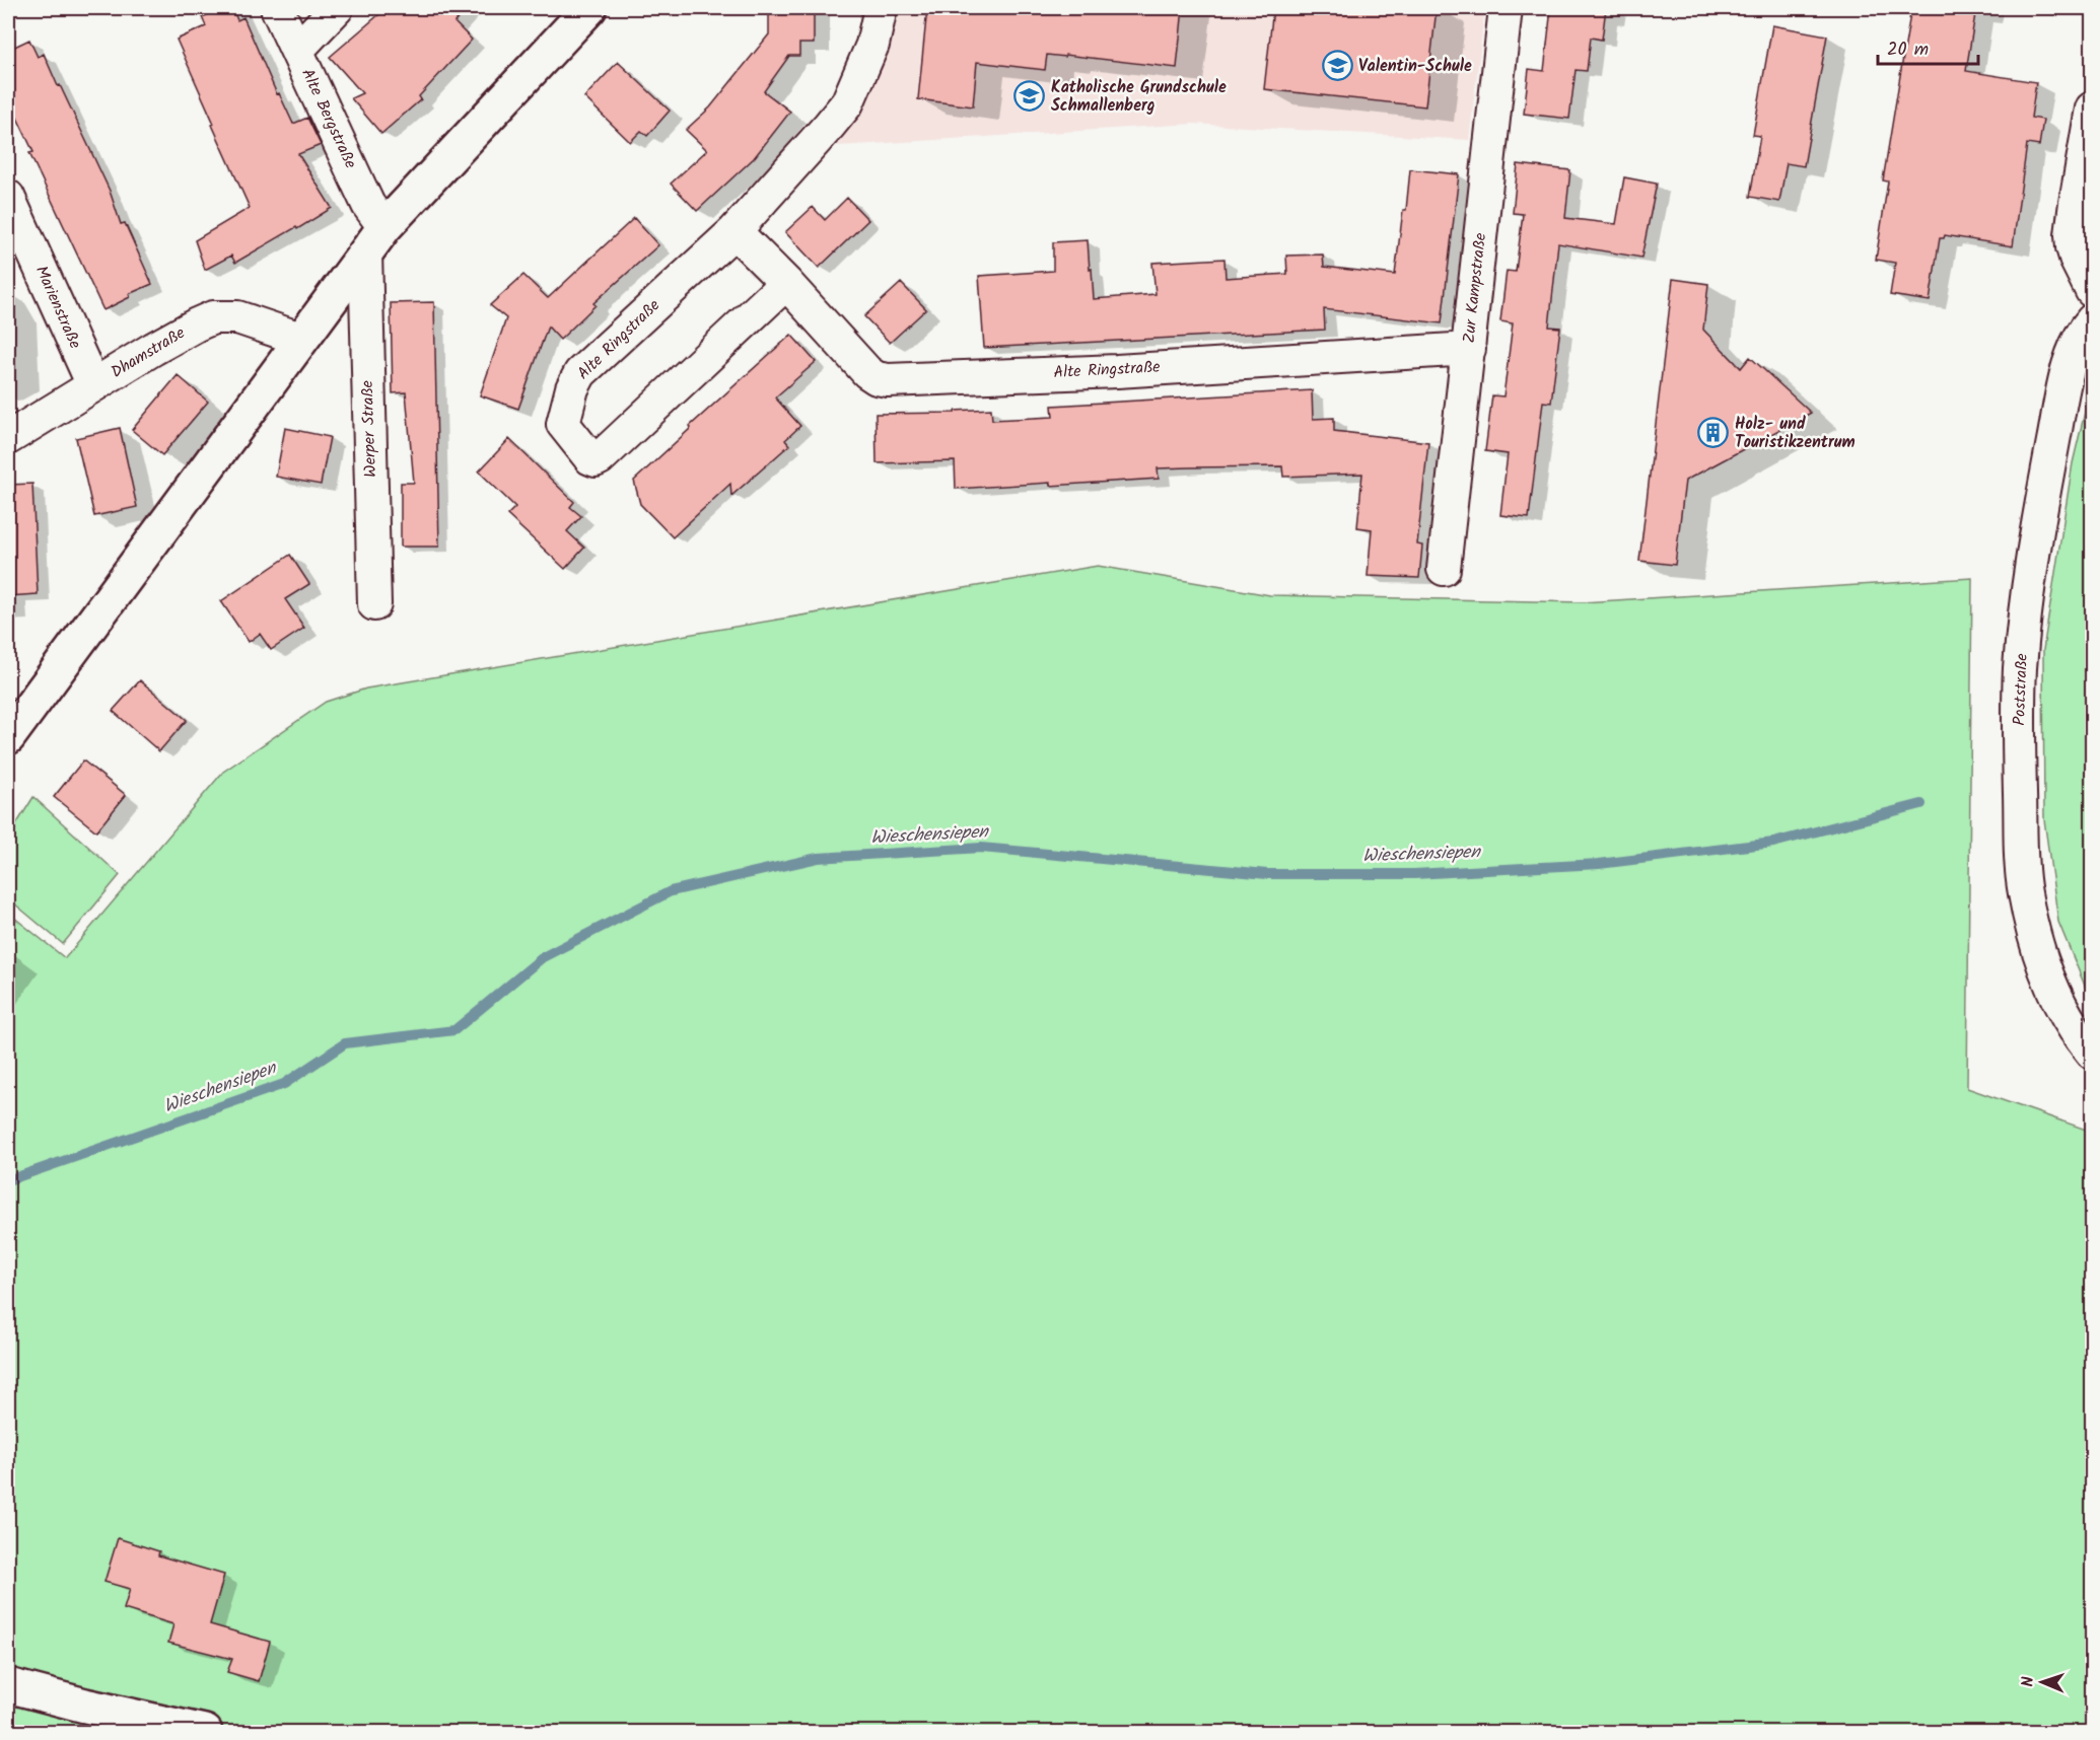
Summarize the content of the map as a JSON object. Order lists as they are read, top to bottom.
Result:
{
  "streets": {
    "street": [
      "Alte Bergstraße",
      "Zur Kampstraße",
      "Marienstraße",
      "Alte Ringstraße",
      "Dhamstraße",
      "Werper Straße",
      "Poststraße"
    ]
  },
  "crossings": [
    ["Alte Bergstraße", "Werper Straße"],
    ["Zur Kampstraße", "Alte Ringstraße"],
    ["Marienstraße", "Dhamstraße"]
  ],
  "water": ["Wieschensiepen"],
  "places": {
    "school or university": ["Valentin-Schule", "Katholische Grundschule Schmallenberg"],
    "building": ["Holz- und Touristikzentrum"]
  },
  "scale_bar": "20 m",
  "north": "left"
}
